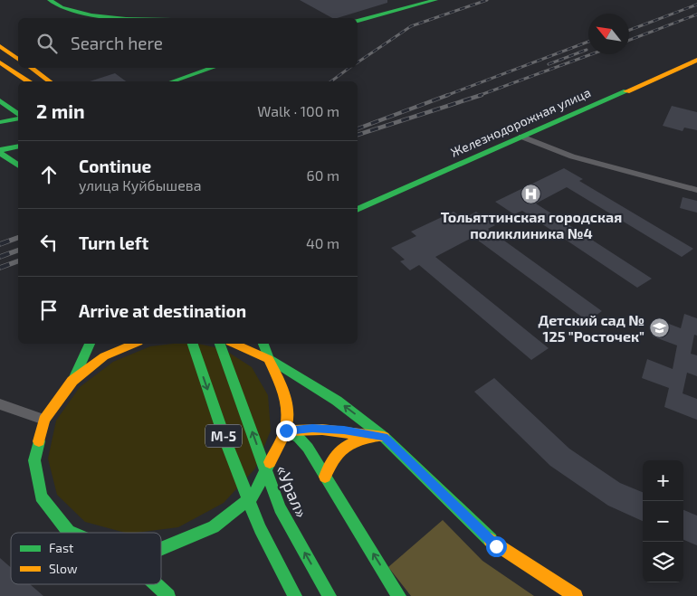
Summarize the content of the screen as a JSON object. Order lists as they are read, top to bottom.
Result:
{
  "streets": {
    "main road": ["Железнодорожная улица", "М-5", "«Урал»"]
  },
  "places": {
    "hospital": ["Тольяттинская городская поликлиника №4"],
    "school or university": ["Детский сад № 125 \"Росточек\""]
  },
  "legend": ["Fast", "Slow"],
  "north": "top left",
  "page": {
    "search": "Search here",
    "heading": ["2 min", "Walk · 100 m"],
    "list": [
      ["Continue", "улица Куйбышева", "60 m"],
      ["Turn left", "40 m"],
      "Arrive at destination"
    ],
    "map_buttons": ["+", "−"]
  }
}
